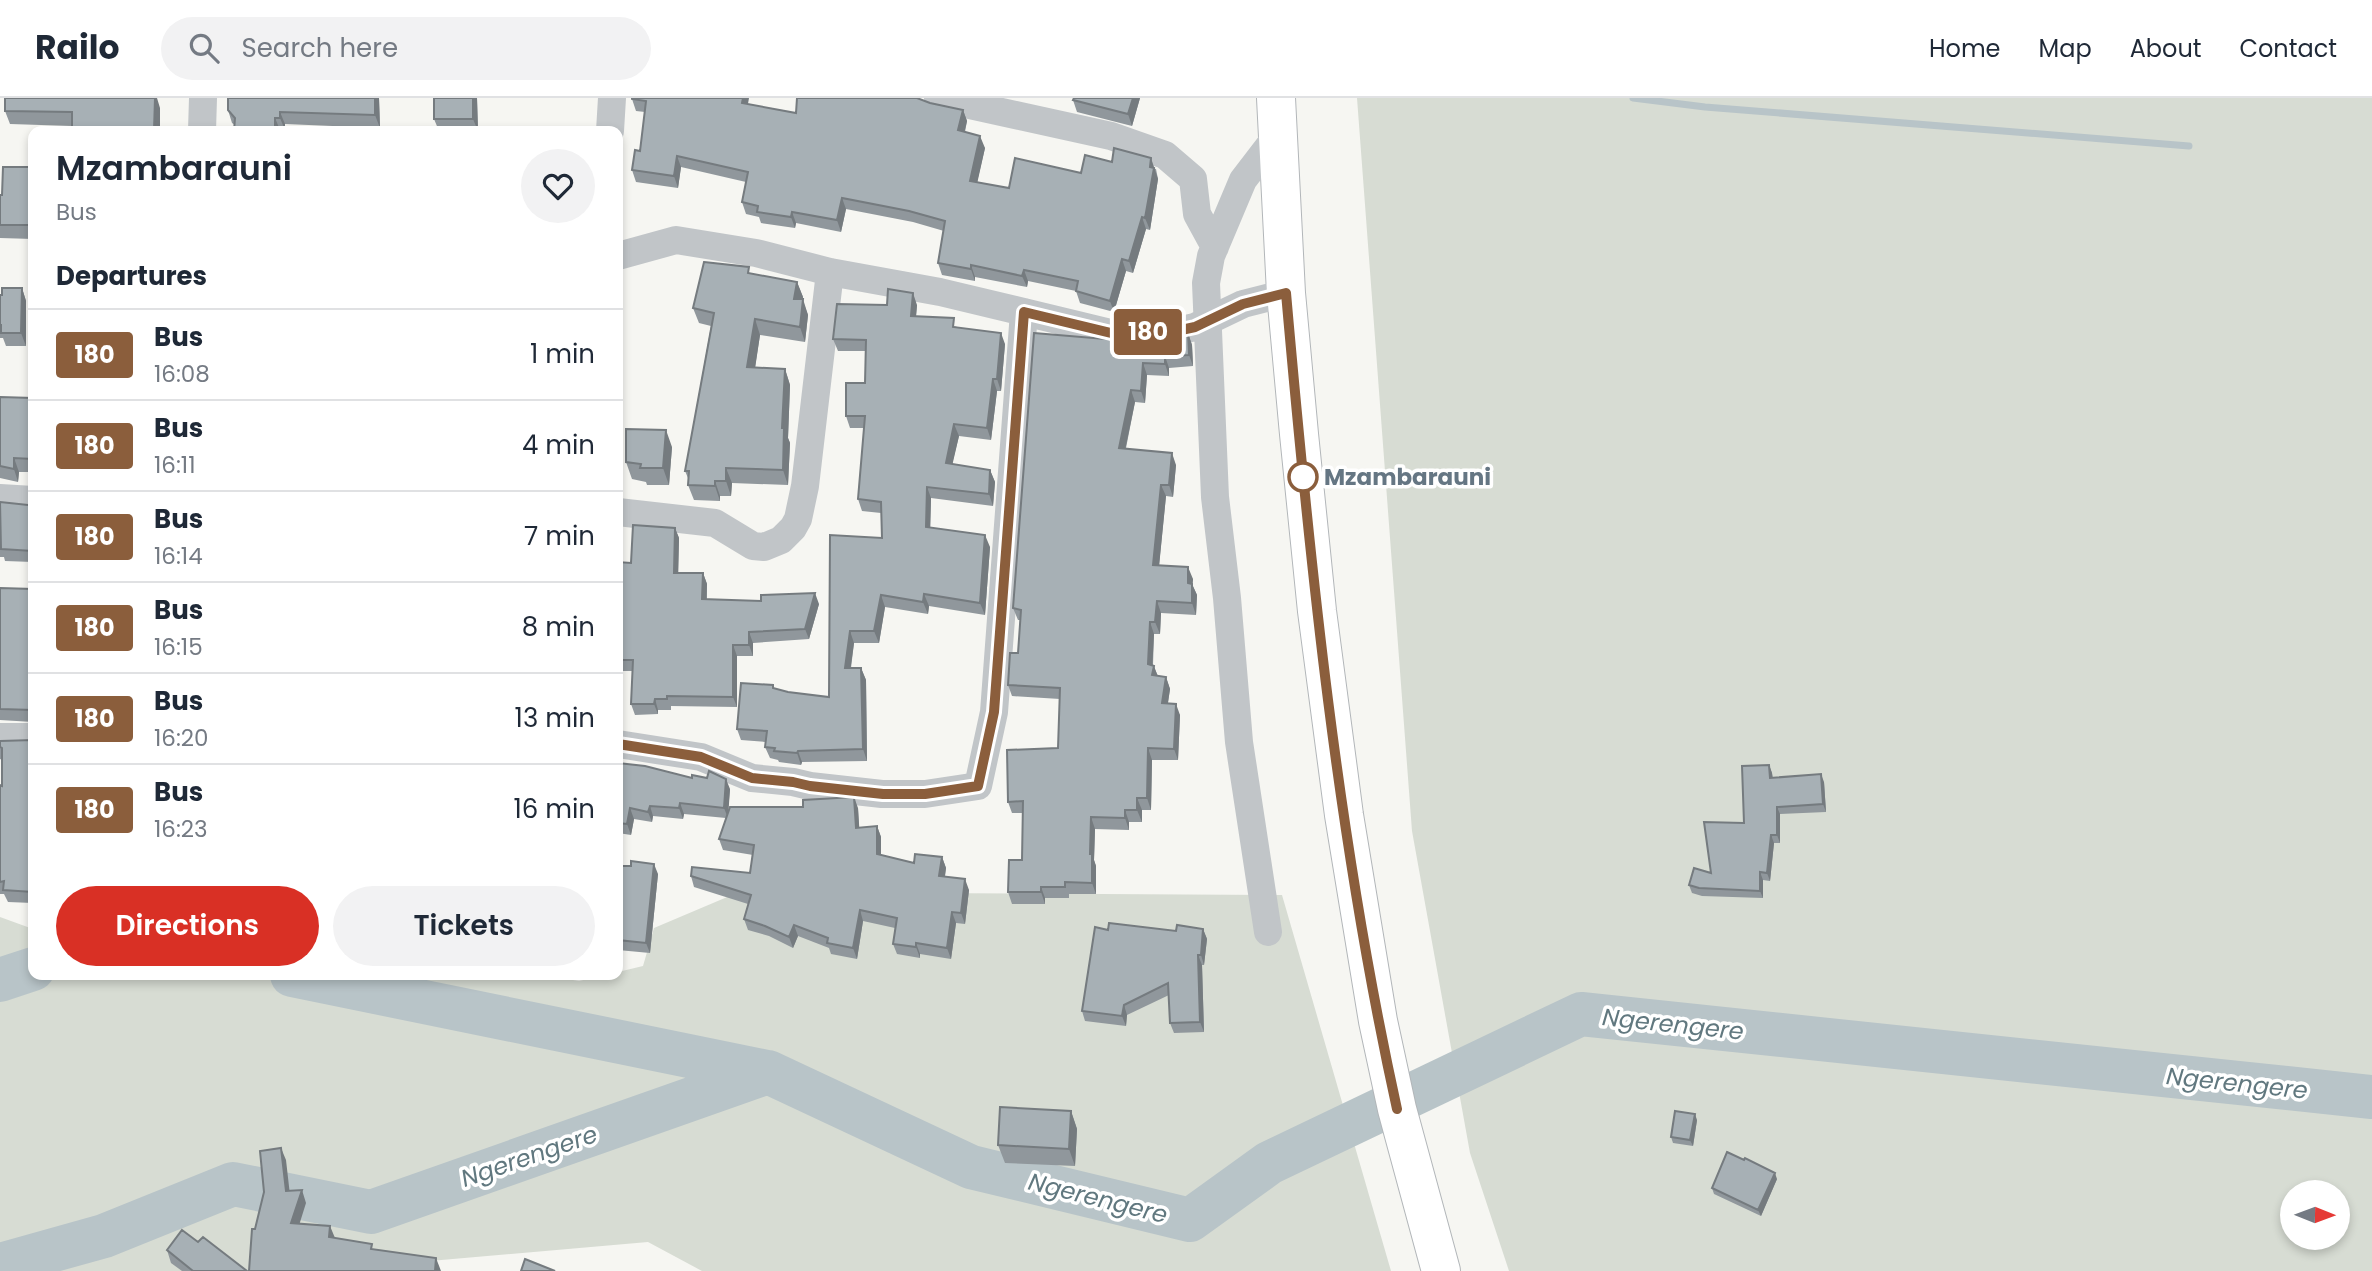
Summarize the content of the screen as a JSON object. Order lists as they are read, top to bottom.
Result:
{
  "water": ["Ngerengere"],
  "places": ["Mzambarauni"],
  "lines": ["bus line 180"],
  "north": "right",
  "page": {
    "header": "Railo",
    "search": "Search here",
    "nav": [
      "Home",
      "Map",
      "About",
      "Contact"
    ],
    "on_map": "180",
    "heading": [
      ["Mzambarauni", "Bus"],
      "Departures"
    ],
    "list": [
      {
        "mark": "180",
        "name": "Bus",
        "note": "16:08",
        "value": "1 min"
      },
      {
        "mark": "180",
        "name": "Bus",
        "note": "16:11",
        "value": "4 min"
      },
      {
        "mark": "180",
        "name": "Bus",
        "note": "16:14",
        "value": "7 min"
      },
      {
        "mark": "180",
        "name": "Bus",
        "note": "16:15",
        "value": "8 min"
      },
      {
        "mark": "180",
        "name": "Bus",
        "note": "16:20",
        "value": "13 min"
      },
      {
        "mark": "180",
        "name": "Bus",
        "note": "16:23",
        "value": "16 min"
      }
    ],
    "buttons": ["Directions", "Tickets"]
  }
}
